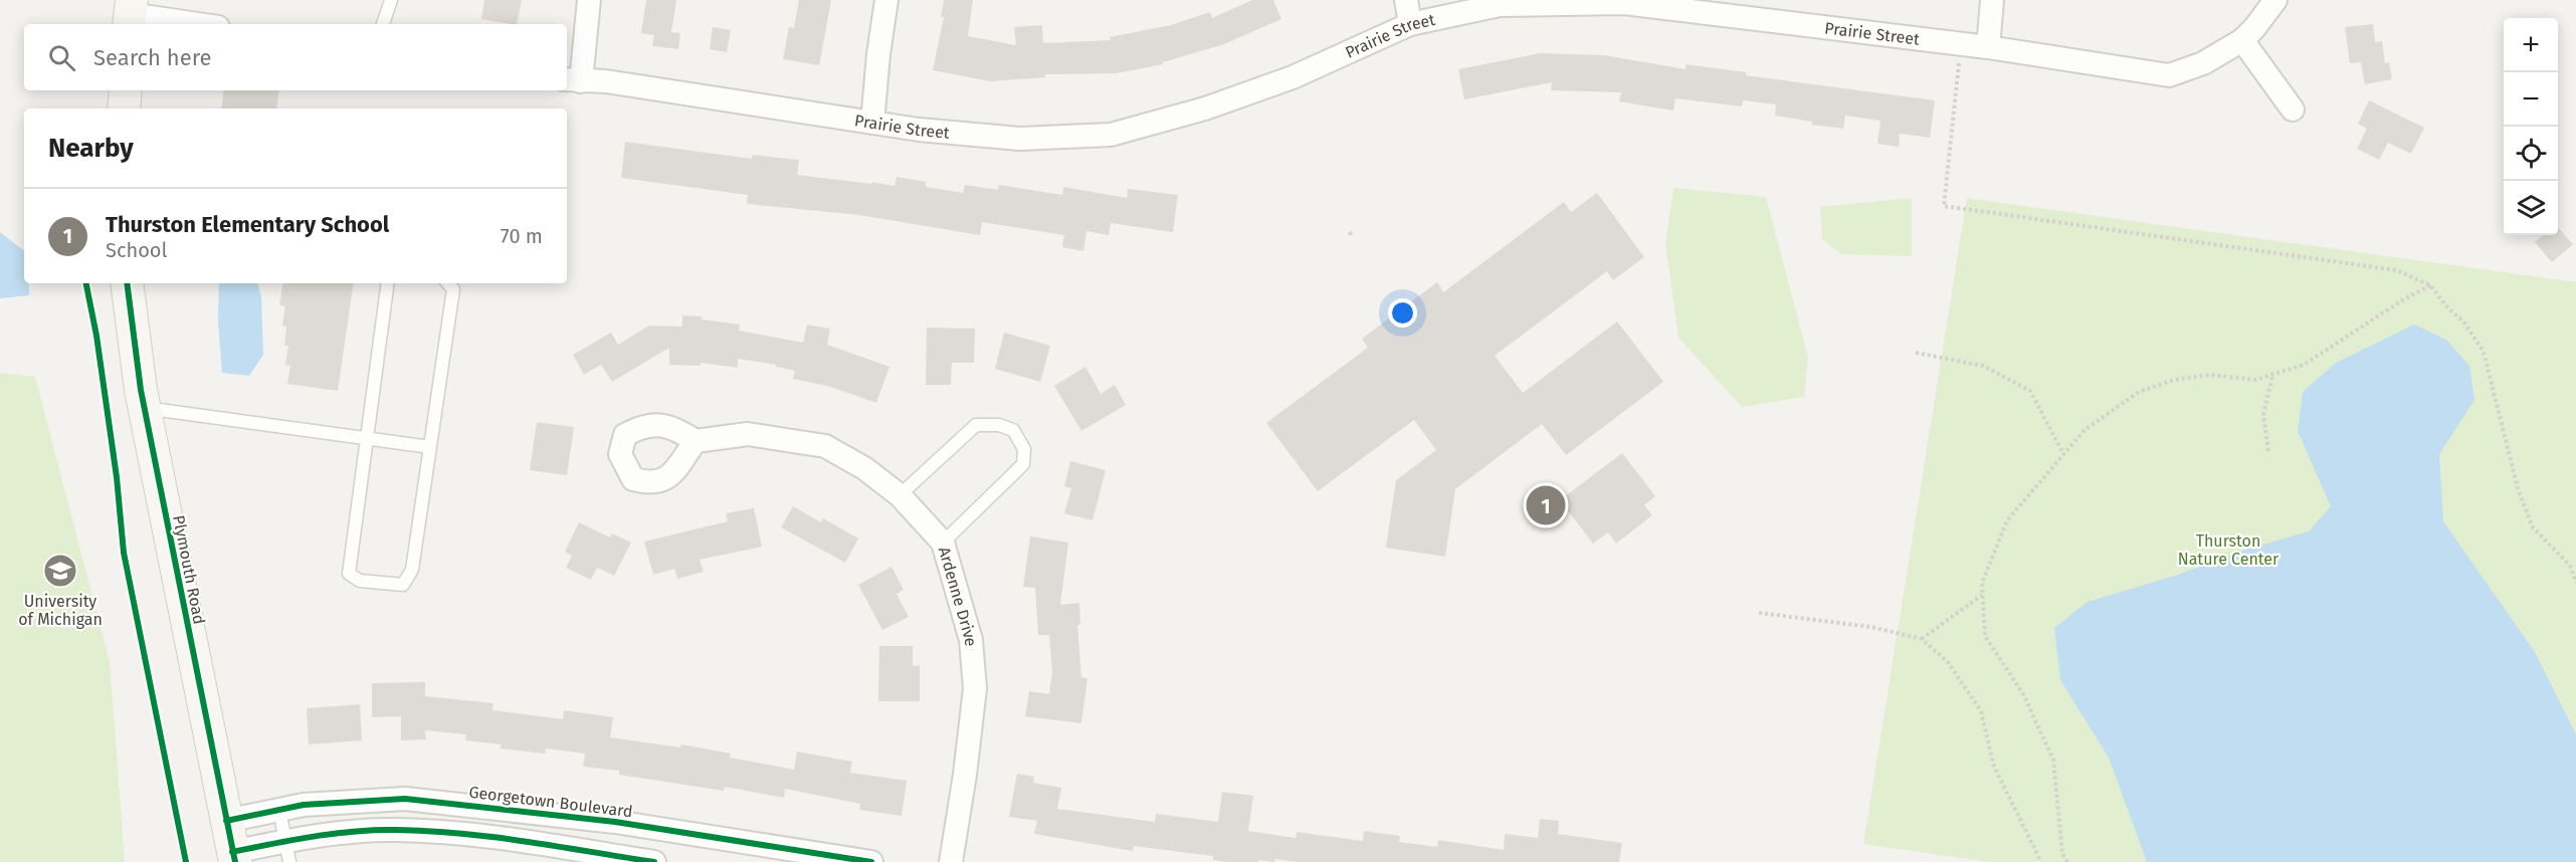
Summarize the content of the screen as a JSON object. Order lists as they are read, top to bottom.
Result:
{
  "streets": {
    "main road": ["Plymouth Road"],
    "street": ["Prairie Street", "Ardenne Drive", "Georgetown Boulevard"]
  },
  "crossings": [
    ["Plymouth Road", "Georgetown Boulevard"]
  ],
  "parks": ["Thurston Nature Center"],
  "places": {
    "school or university": ["University of Michigan"]
  },
  "page": {
    "map_buttons": ["+", "−"],
    "search": "Search here",
    "heading": "Nearby",
    "list": [
      {
        "mark": "1",
        "name": "Thurston Elementary School",
        "note": "School",
        "value": "70 m"
      }
    ],
    "pins": "1"
  }
}
